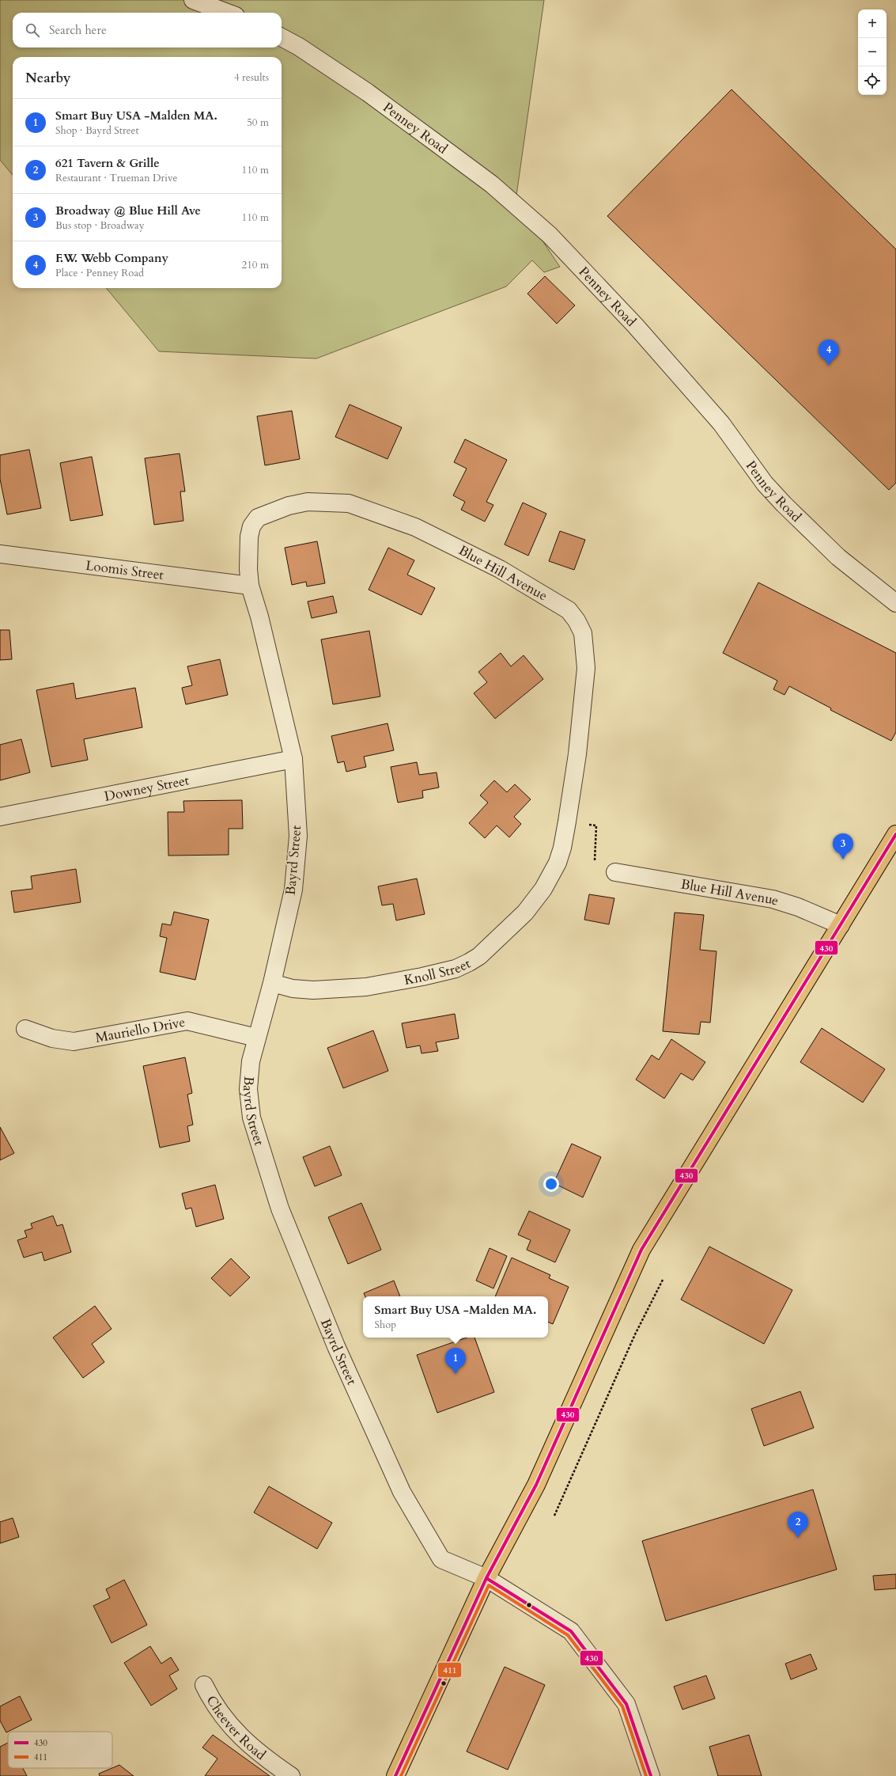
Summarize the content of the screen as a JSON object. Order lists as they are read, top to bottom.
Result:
{
  "streets": {
    "street": [
      "Penney Road",
      "Loomis Street",
      "Blue Hill Avenue",
      "Downey Street",
      "Bayrd Street",
      "Knoll Street",
      "Mauriello Drive",
      "Cheever Road"
    ]
  },
  "crossings": [
    ["Loomis Street", "Blue Hill Avenue"],
    ["Loomis Street", "Bayrd Street"],
    ["Blue Hill Avenue", "Bayrd Street"],
    ["Blue Hill Avenue", "Knoll Street"],
    ["Downey Street", "Bayrd Street"],
    ["Bayrd Street", "Knoll Street"],
    ["Bayrd Street", "Mauriello Drive"]
  ],
  "lines": ["transit line 430", "transit line 411"],
  "legend": ["430", "411"],
  "page": {
    "map_buttons": ["+", "−"],
    "search": "Search here",
    "heading": ["Nearby", "4 results"],
    "list": [
      {
        "mark": "1",
        "name": "Smart Buy USA -Malden MA.",
        "note": "Shop · Bayrd Street",
        "value": "50 m"
      },
      {
        "mark": "2",
        "name": "621 Tavern & Grille",
        "note": "Restaurant · Trueman Drive",
        "value": "110 m"
      },
      {
        "mark": "3",
        "name": "Broadway @ Blue Hill Ave",
        "note": "Bus stop · Broadway",
        "value": "110 m"
      },
      {
        "mark": "4",
        "name": "F.W. Webb Company",
        "note": "Place · Penney Road",
        "value": "210 m"
      }
    ],
    "pins": [
      "4",
      "3",
      "1",
      "2"
    ],
    "popup": ["Smart Buy USA -Malden MA.", "Shop"]
  }
}
